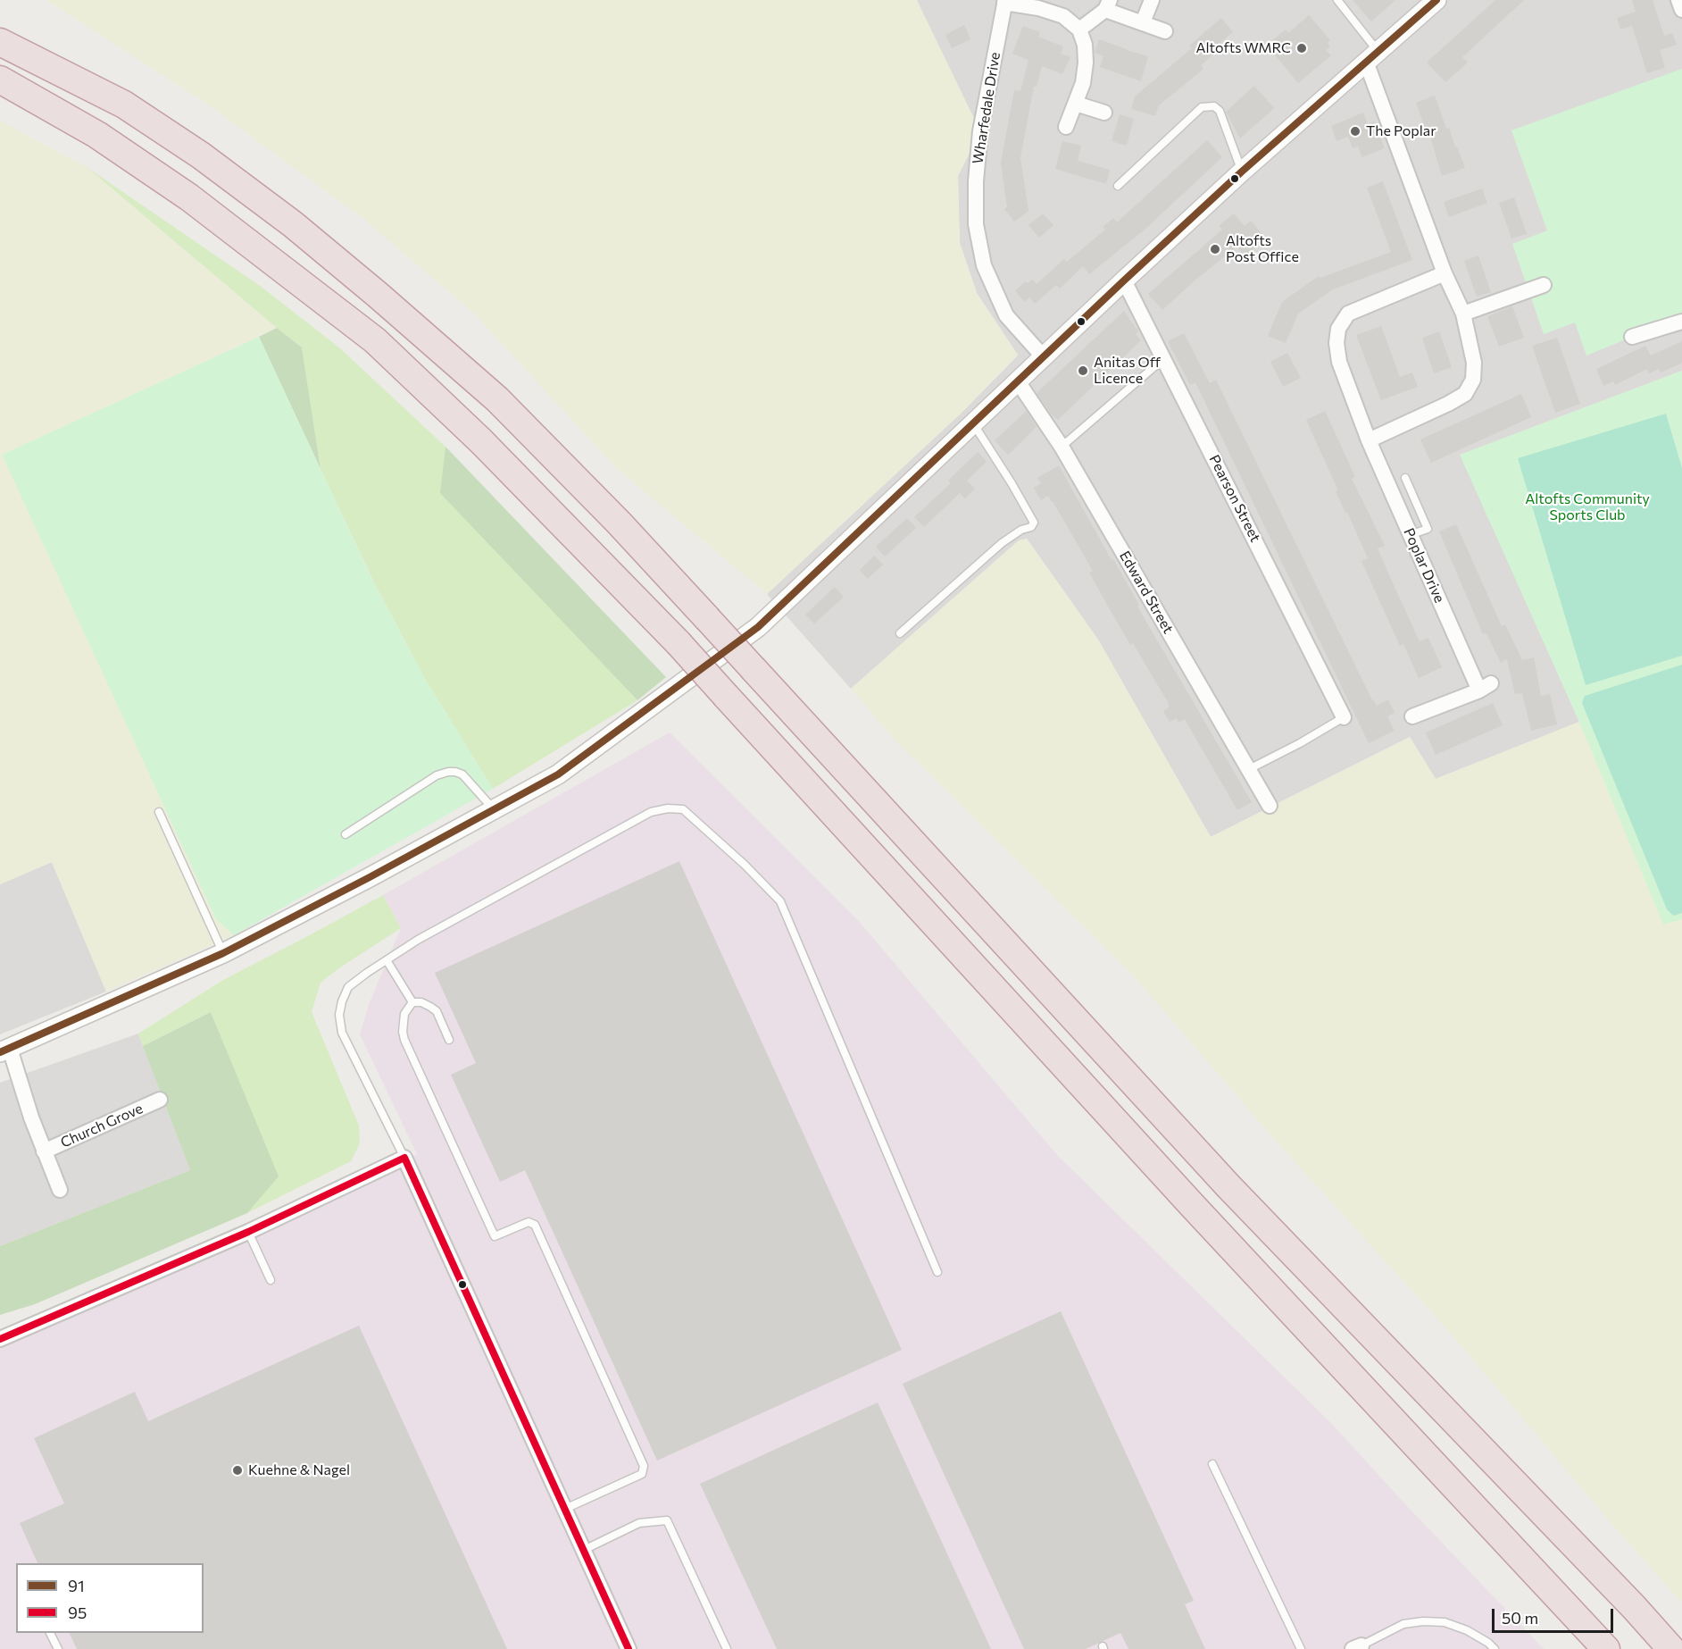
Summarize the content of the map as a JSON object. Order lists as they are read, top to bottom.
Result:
{
  "streets": {
    "street": [
      "Wharfedale Drive",
      "Pearson Street",
      "Poplar Drive",
      "Edward Street",
      "Church Grove"
    ]
  },
  "parks": ["Altofts Community Sports Club"],
  "places": [
    "Altofts WMRC",
    "The Poplar",
    "Altofts Post Office",
    "Anitas Off Licence",
    "Kuehne & Nagel"
  ],
  "lines": ["transit line 91", "transit line 95"],
  "legend": ["91", "95"],
  "scale_bar": "50 m"
}
